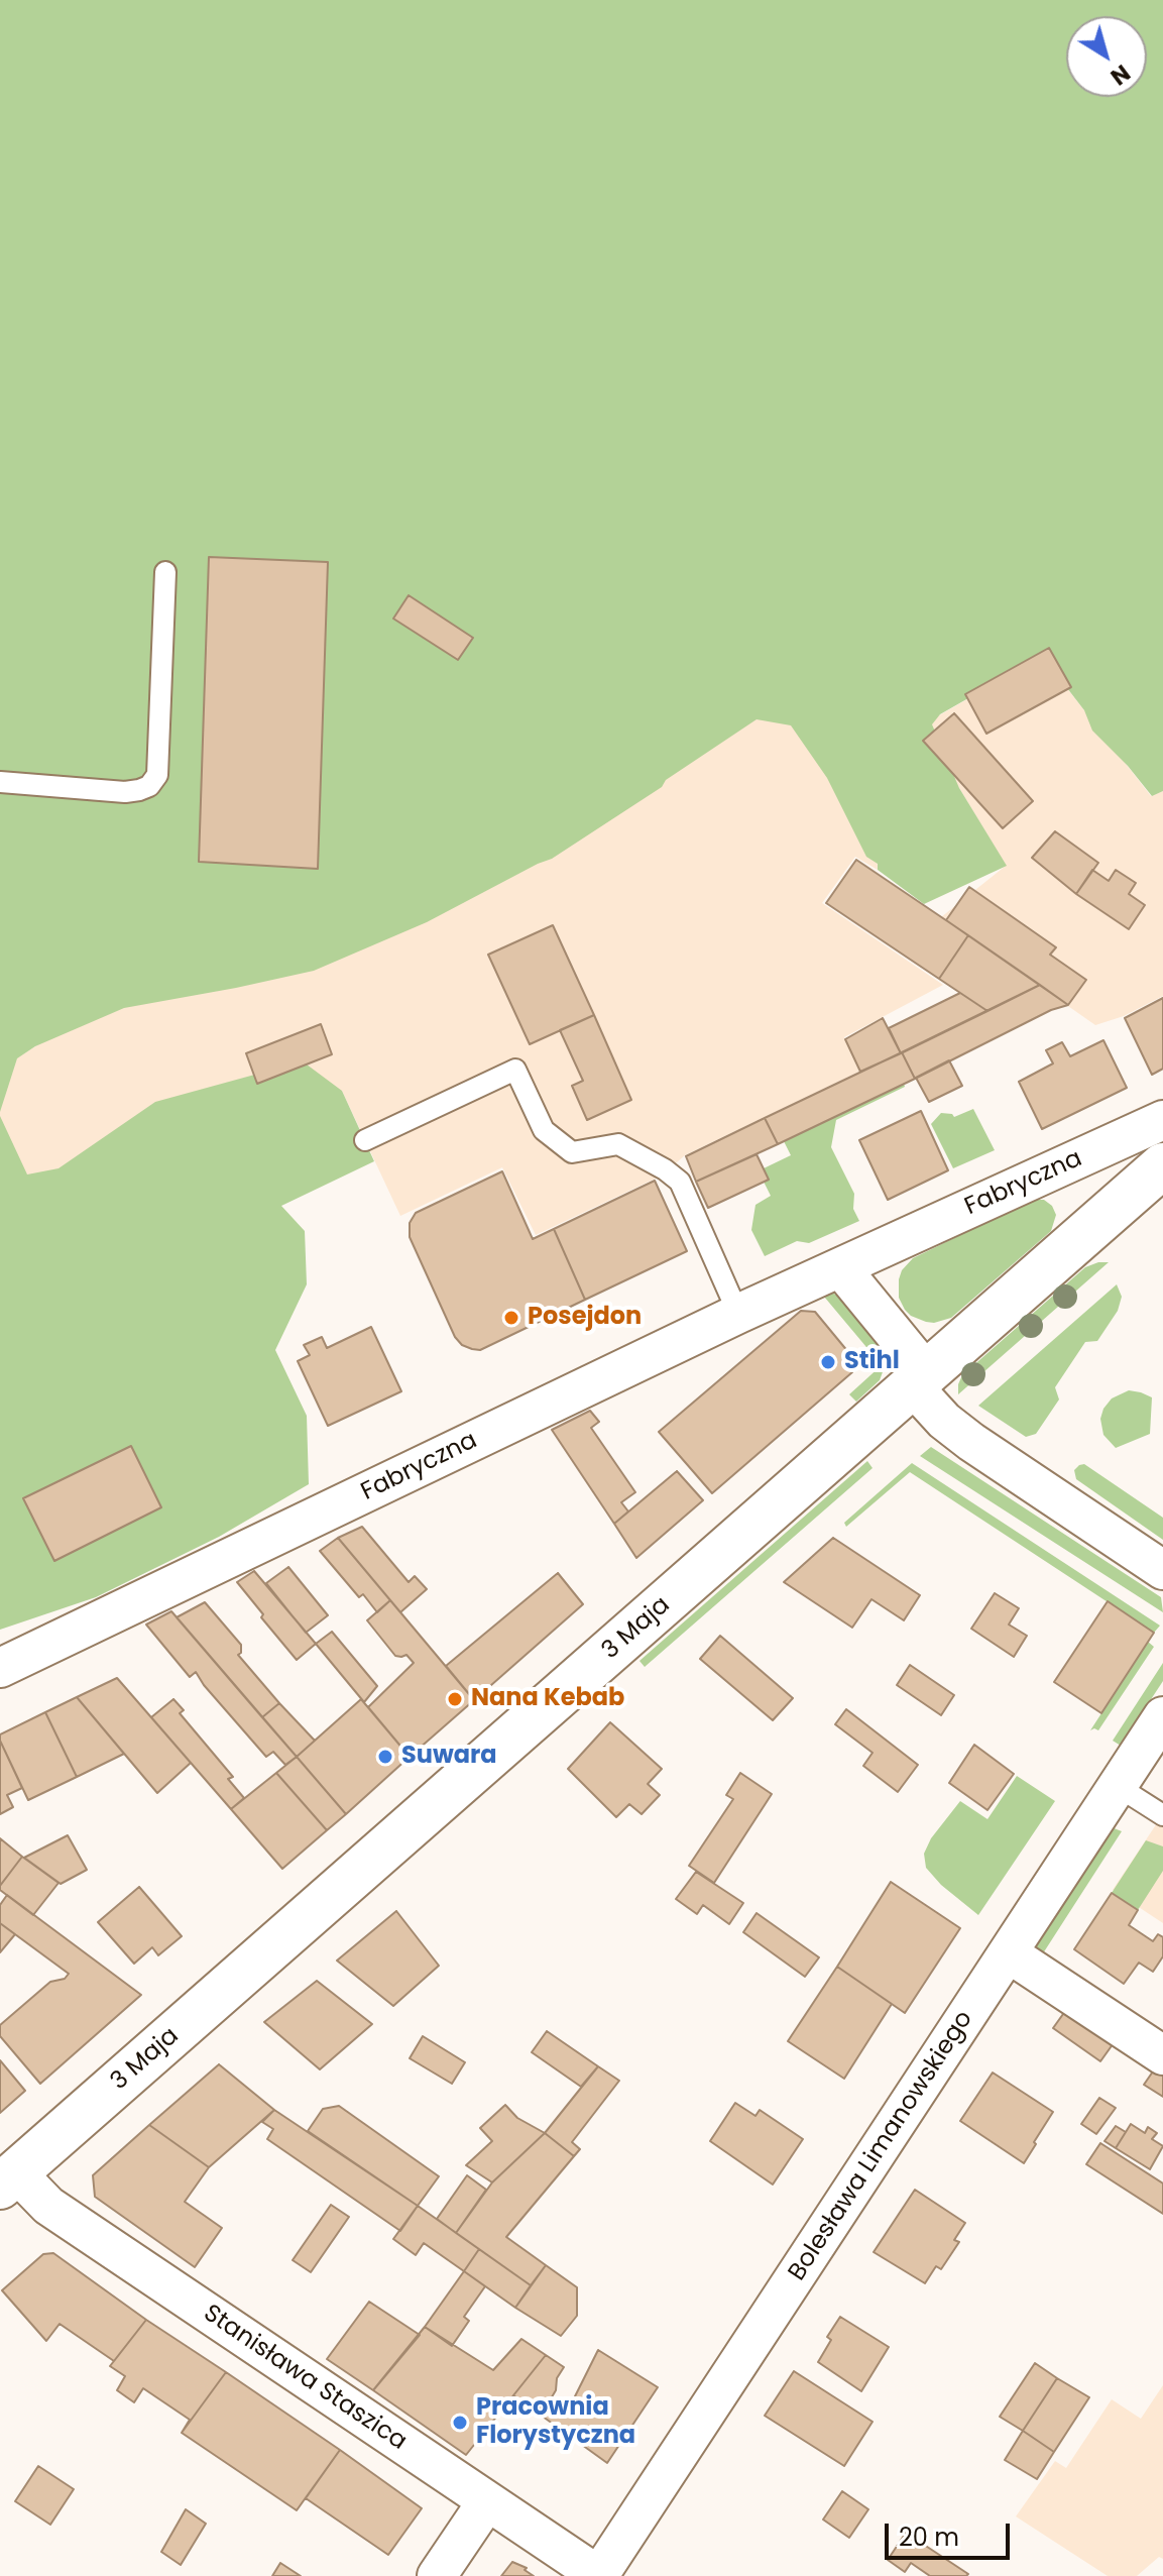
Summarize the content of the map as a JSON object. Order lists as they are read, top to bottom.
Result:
{
  "streets": {
    "street": [
      "Fabryczna",
      "3 Maja",
      "Bolesława Limanowskiego",
      "Stanisława Staszica"
    ]
  },
  "crossings": [
    ["3 Maja", "Stanisława Staszica"],
    ["Bolesława Limanowskiego", "Stanisława Staszica"]
  ],
  "places": [
    "Posejdon",
    "Stihl",
    "Nana Kebab",
    "Suwara",
    "Pracownia Florystyczna"
  ],
  "scale_bar": "20 m",
  "north": "bottom right"
}
